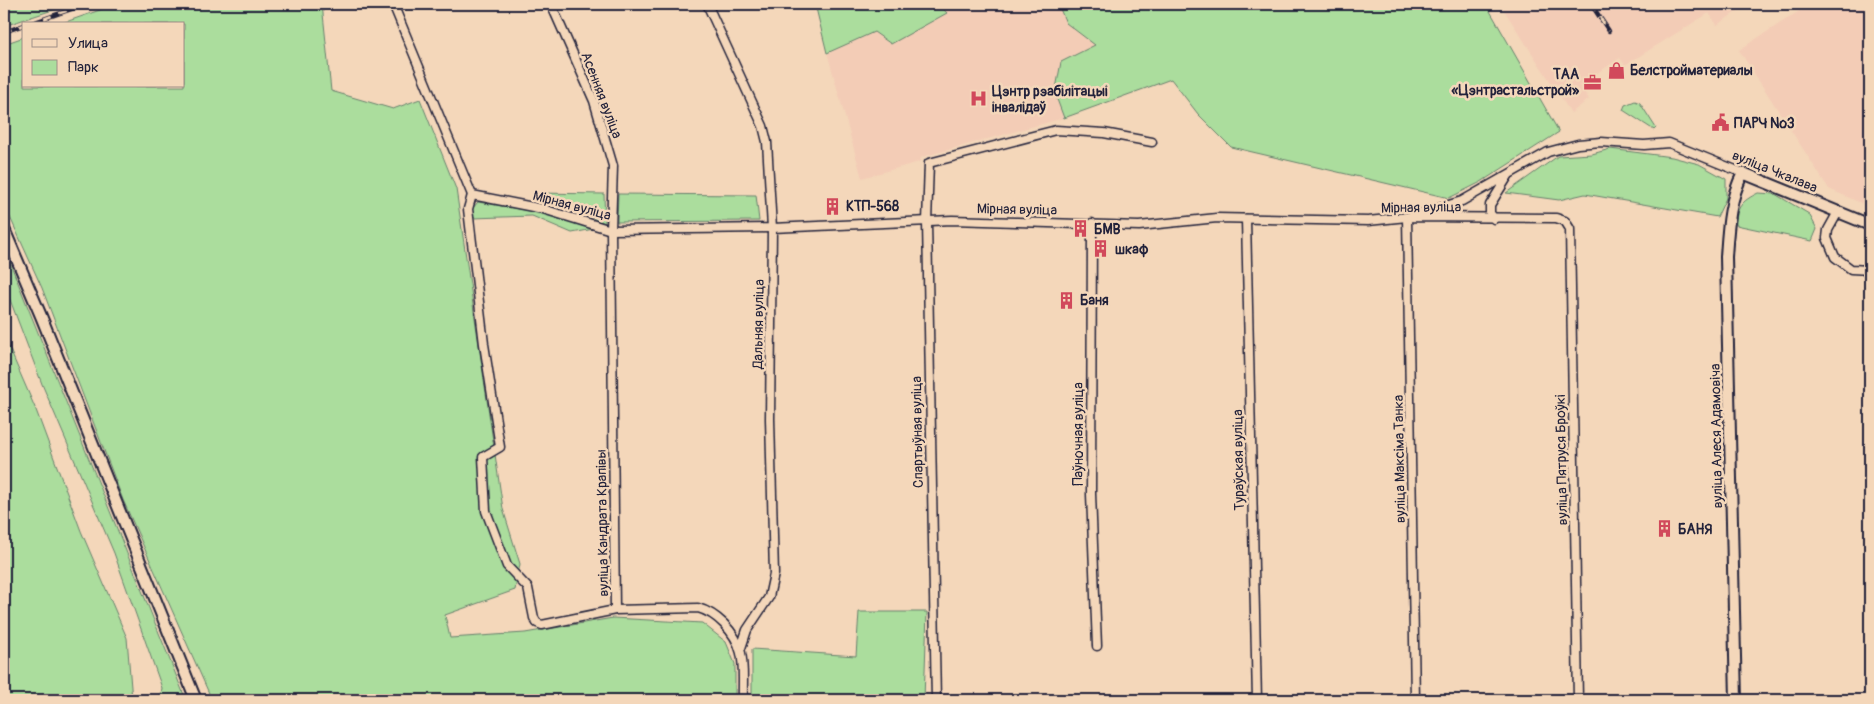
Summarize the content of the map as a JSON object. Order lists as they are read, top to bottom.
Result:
{
  "streets": {
    "street": [
      "Асенняя вуліца",
      "вуліца Чкалава",
      "Мірная вуліца",
      "Дальняя вуліца",
      "Спартыўная вуліца",
      "Паўночная вуліца",
      "вуліца Алеся Адамовіча",
      "вуліца Максіма Танка",
      "Тураўская вуліца",
      "вуліца Пятруся Броўкі",
      "вуліца Кандрата Крапівы"
    ]
  },
  "crossings": [
    ["Асенняя вуліца", "Мірная вуліца"],
    ["Асенняя вуліца", "вуліца Кандрата Крапівы"],
    ["вуліца Чкалава", "вуліца Алеся Адамовіча"],
    ["Мірная вуліца", "Дальняя вуліца"],
    ["Мірная вуліца", "Спартыўная вуліца"],
    ["Мірная вуліца", "Паўночная вуліца"],
    ["Мірная вуліца", "вуліца Максіма Танка"],
    ["Мірная вуліца", "Тураўская вуліца"],
    ["Мірная вуліца", "вуліца Пятруся Броўкі"],
    ["Мірная вуліца", "вуліца Кандрата Крапівы"]
  ],
  "places": {
    "shop": ["Белстройматериалы"],
    "office": ["ТАА «Цэнтрастальстрой»"],
    "hospital": ["Цэнтр рэабілітацыі інвалідаў"],
    "public building": ["ПАРЧ №3"],
    "building": [
      "КТП-568",
      "БМВ",
      "шкаф",
      "Баня",
      "БАНЯ"
    ]
  },
  "legend": ["Улица", "Парк"]
}
